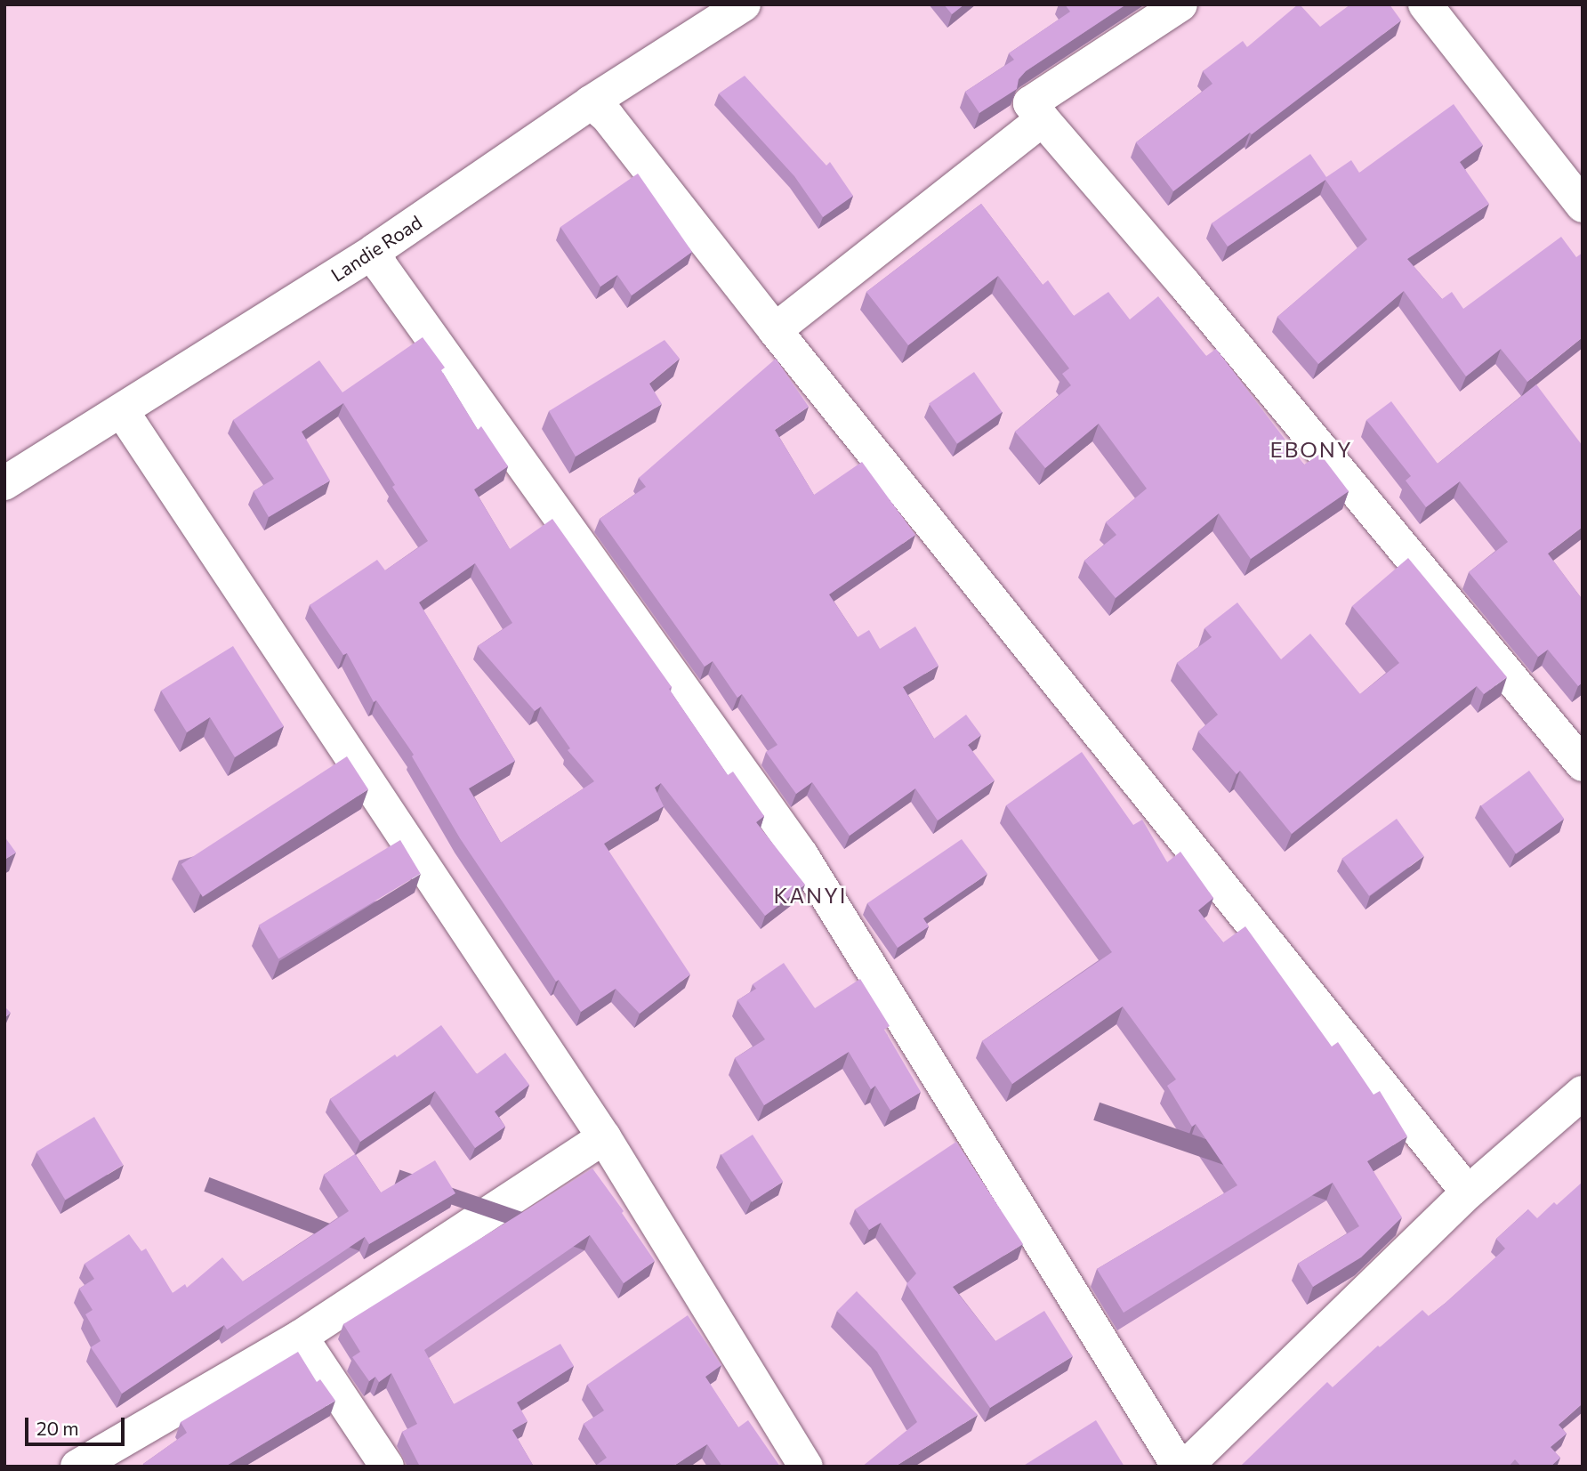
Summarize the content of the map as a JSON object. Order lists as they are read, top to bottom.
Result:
{
  "streets": {
    "street": ["Landie Road"]
  },
  "districts": ["EBONY", "KANYI"],
  "scale_bar": "20 m"
}
